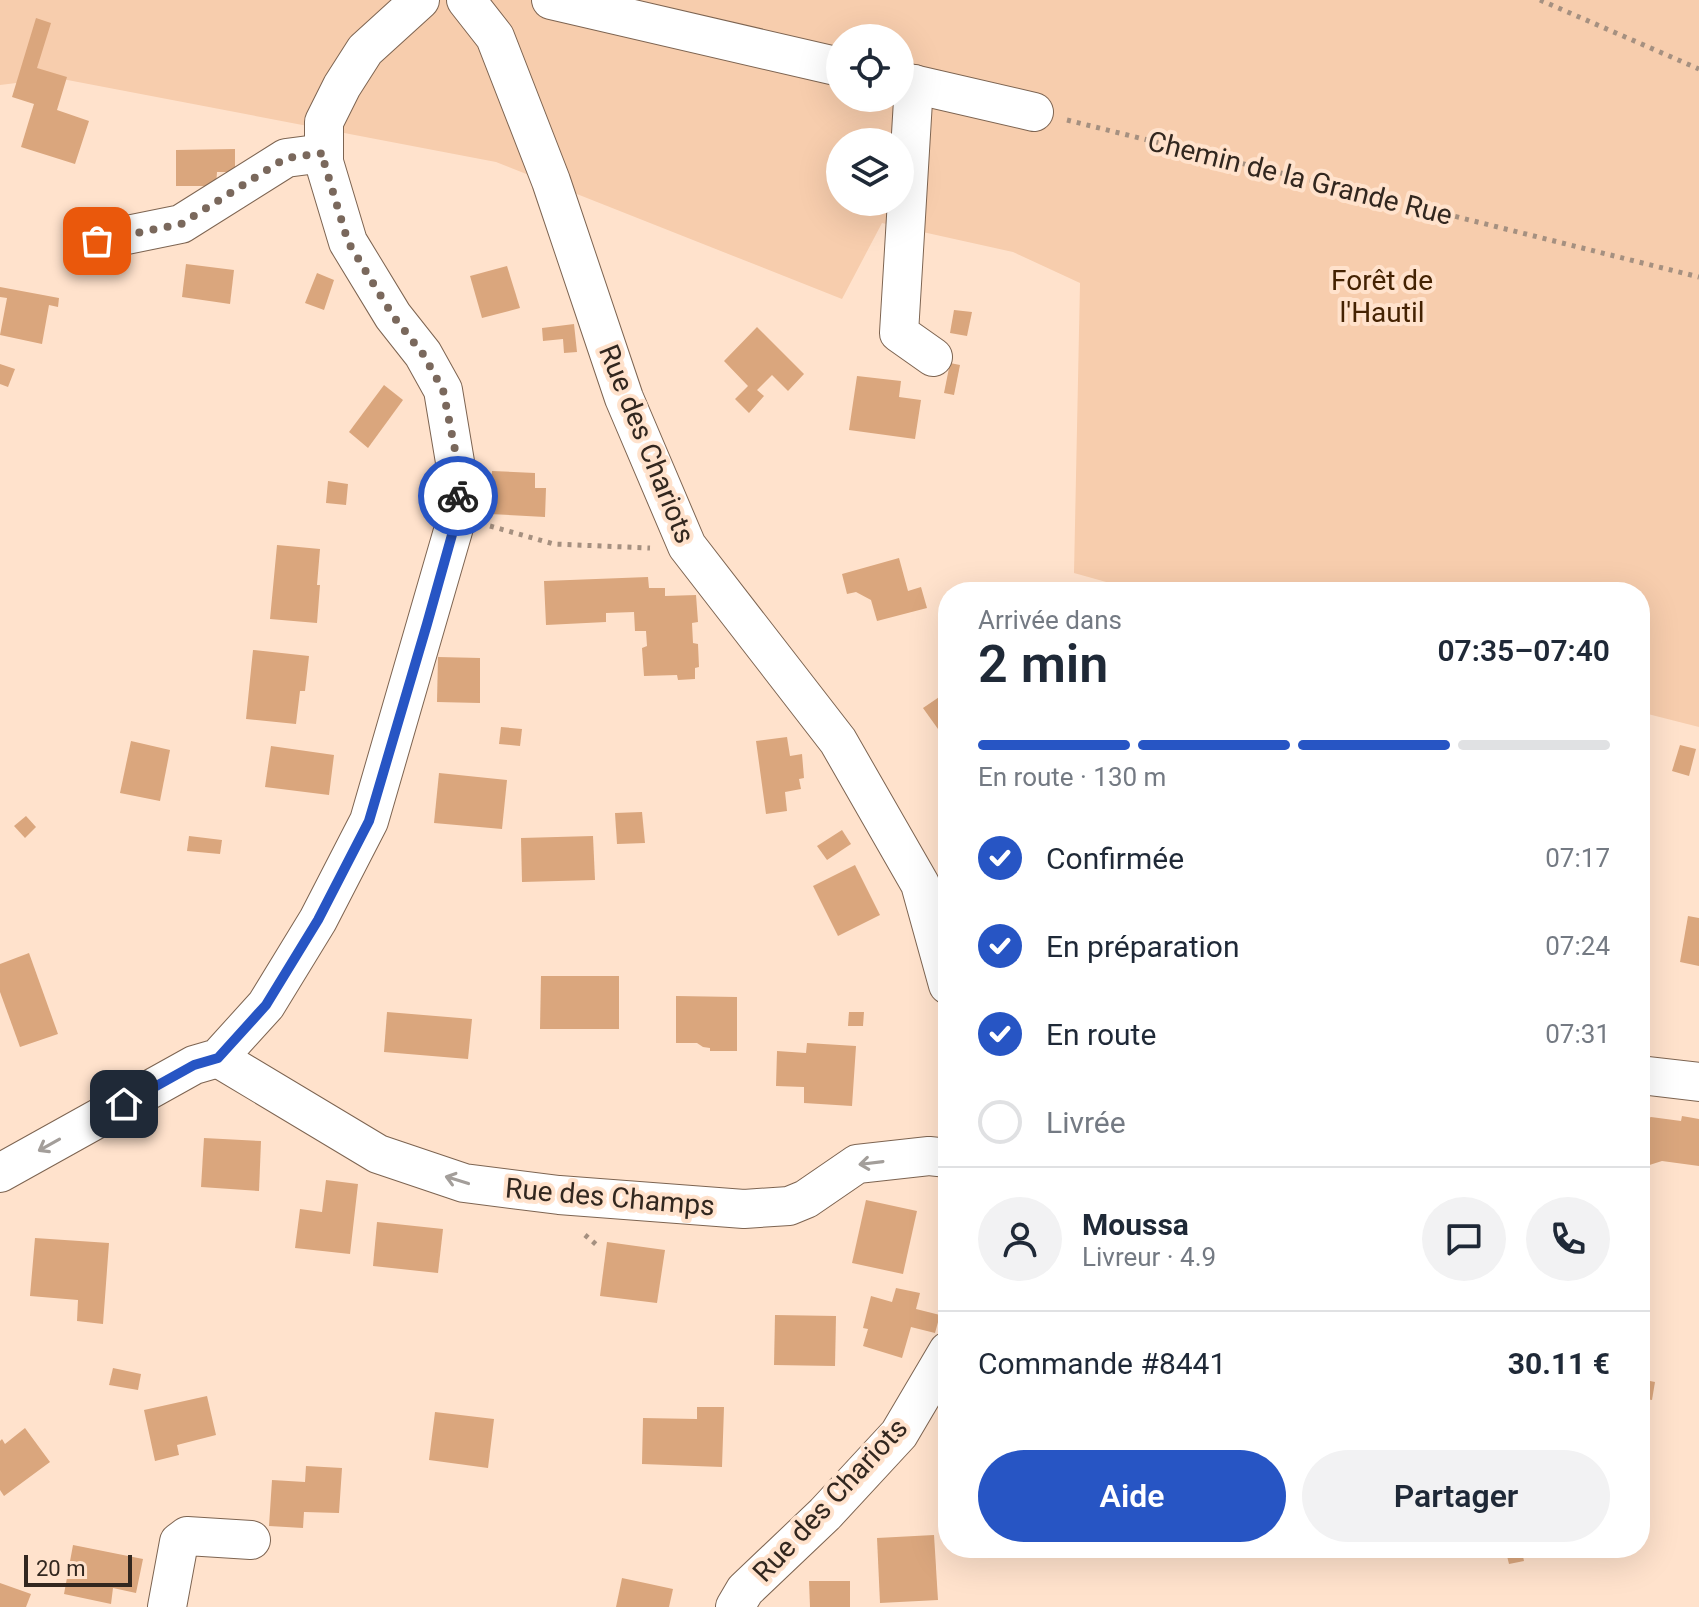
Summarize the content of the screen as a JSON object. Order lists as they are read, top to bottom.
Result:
{
  "streets": {
    "street": ["Rue des Chariots", "Rue des Champs"],
    "path": ["Chemin de la Grande Rue"]
  },
  "one_way": ["Rue des Champs"],
  "parks": ["Forêt de l'Hautil"],
  "scale_bar": "20 m",
  "page": {
    "heading": ["2 min", "Arrivée dans", "07:35–07:40"],
    "panel": [
      "Moussa",
      "Livreur · 4.9",
      "Commande #8441",
      "30.11 €"
    ],
    "bar": "En route · 130 m",
    "list": [
      ["Confirmée", "07:17"],
      ["En préparation", "07:24"],
      ["En route", "07:31"],
      "Livrée"
    ],
    "buttons": ["Aide", "Partager"],
    "scale": "20 m"
  }
}
